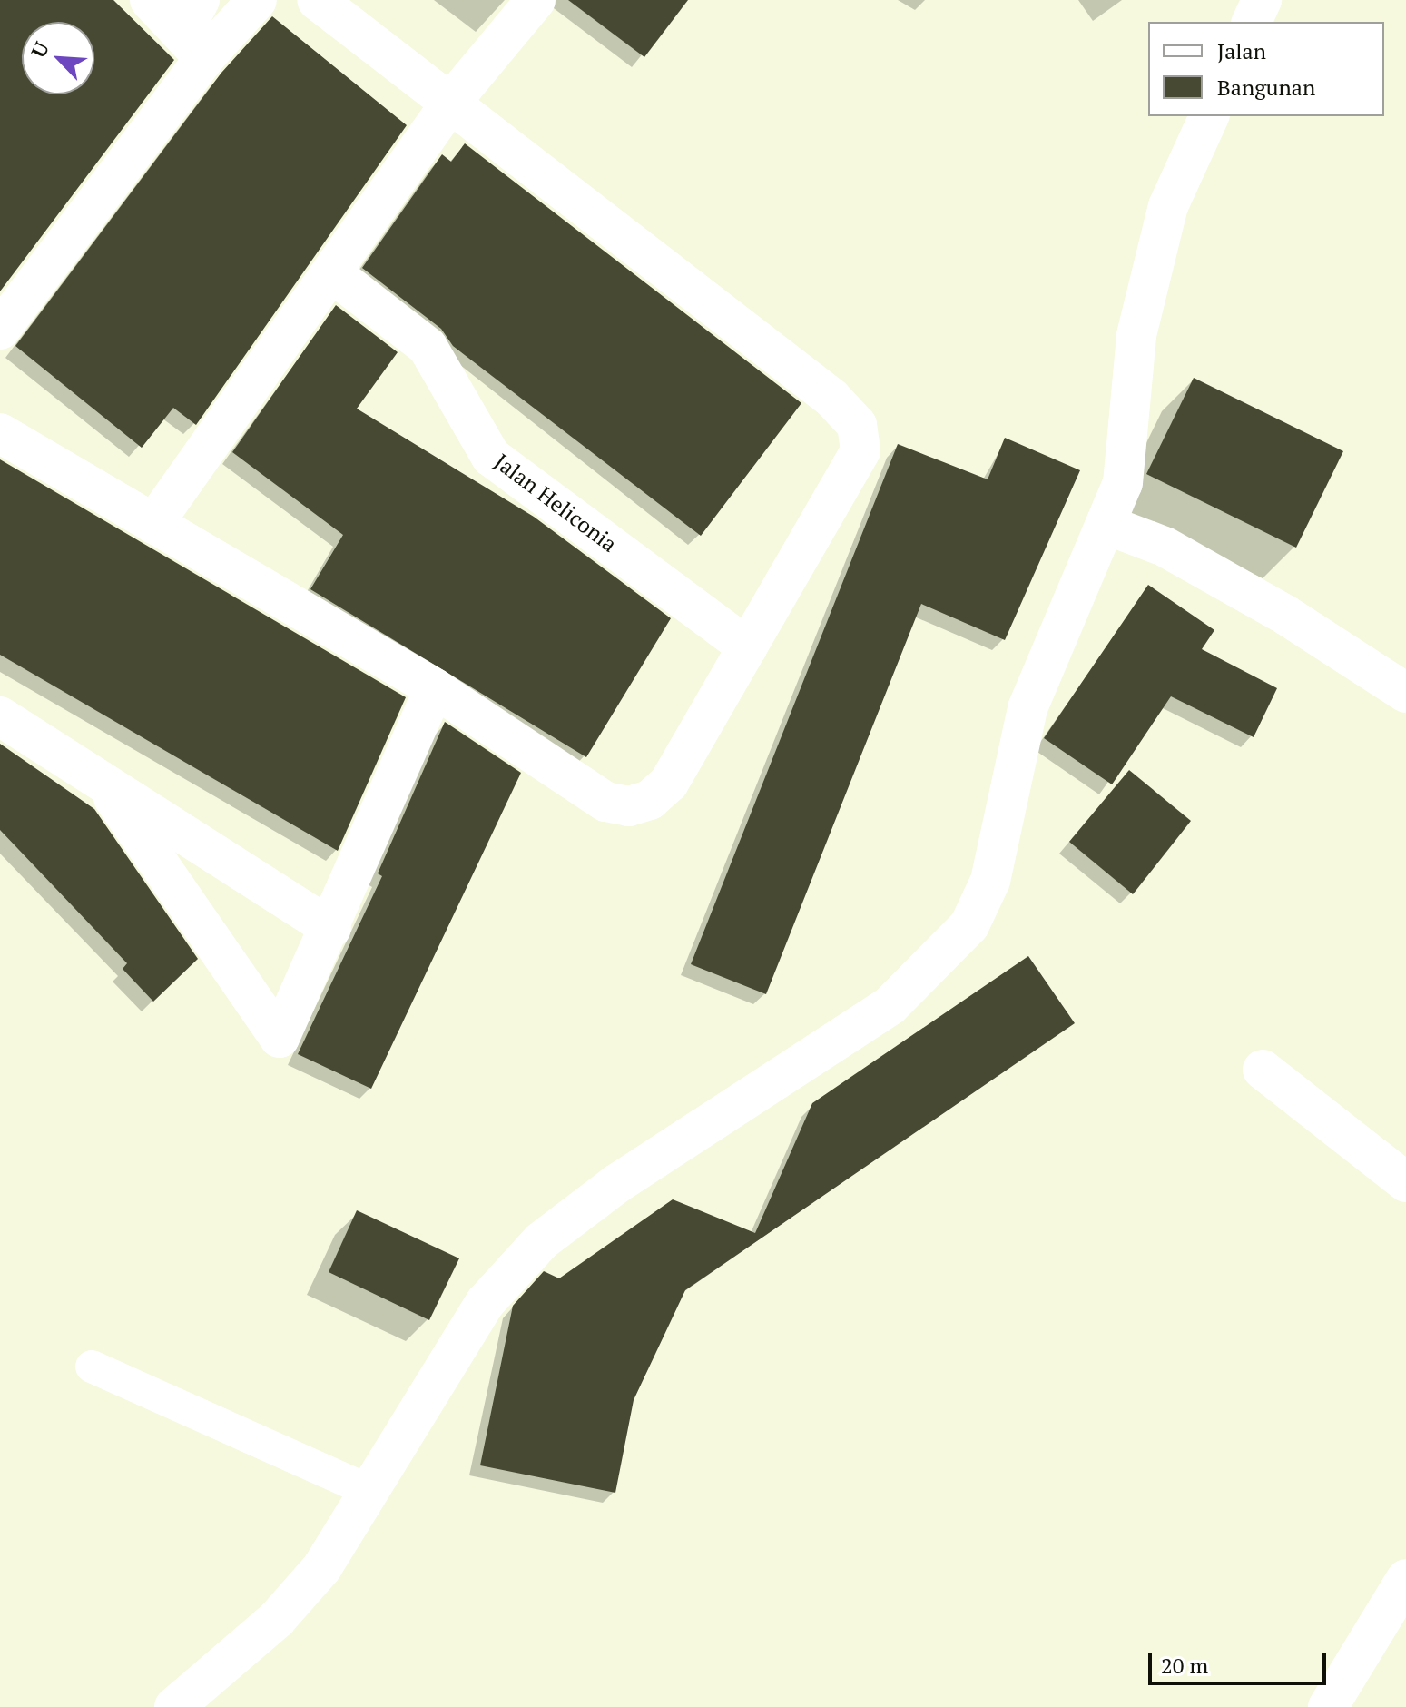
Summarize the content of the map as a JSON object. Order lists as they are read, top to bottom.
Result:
{
  "streets": {
    "street": ["Jalan Heliconia"]
  },
  "legend": ["Jalan", "Bangunan"],
  "scale_bar": "20 m",
  "north": "top left"
}
